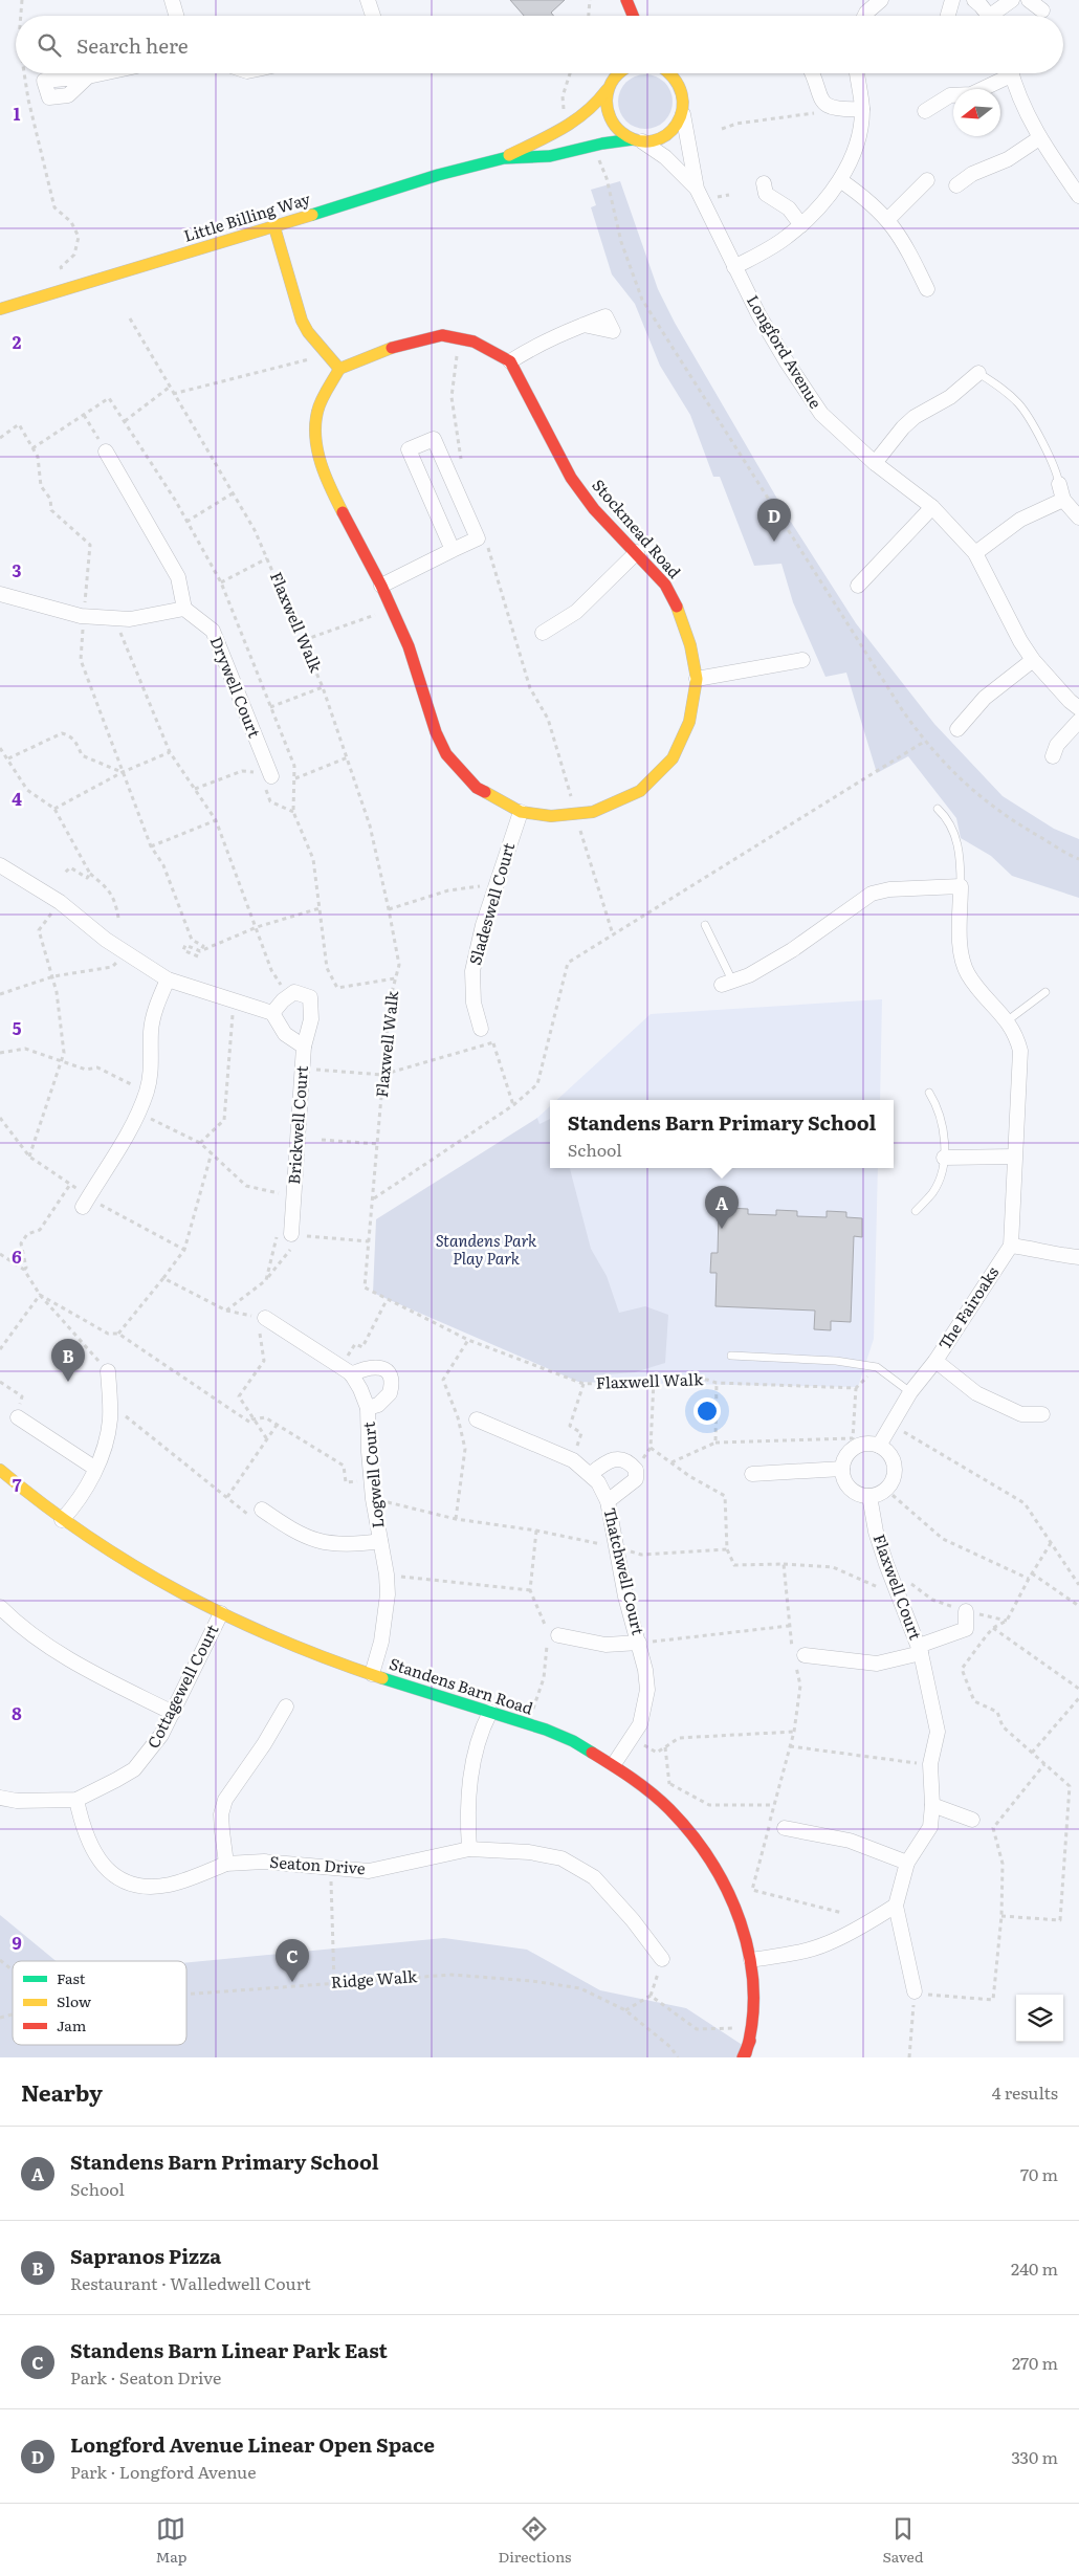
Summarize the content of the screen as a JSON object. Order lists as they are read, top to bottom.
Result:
{
  "streets": {
    "main road": ["Little Billing Way", "Stockmead Road", "Standens Barn Road"],
    "street": [
      "Longford Avenue",
      "Drywell Court",
      "Sladeswell Court",
      "Brickwell Court",
      "The Fairoaks",
      "Logwell Court",
      "Thatchwell Court",
      "Flaxwell Court",
      "Cottagewell Court",
      "Seaton Drive"
    ],
    "path": ["Flaxwell Walk", "Ridge Walk"]
  },
  "crossings": [
    ["Little Billing Way", "Longford Avenue"],
    ["Stockmead Road", "Sladeswell Court"],
    ["The Fairoaks", "Flaxwell Court"],
    ["Logwell Court", "Standens Barn Road"],
    ["Thatchwell Court", "Standens Barn Road"],
    ["Cottagewell Court", "Standens Barn Road"],
    ["Cottagewell Court", "Seaton Drive"]
  ],
  "parks": ["Standens Park Play Park"],
  "legend": ["Fast", "Slow", "Jam"],
  "north": "left",
  "page": {
    "search": "Search here",
    "pins": [
      "D",
      "A",
      "B",
      "C"
    ],
    "popup": ["Standens Barn Primary School", "School"],
    "heading": ["Nearby", "4 results"],
    "list": [
      {
        "mark": "A",
        "name": "Standens Barn Primary School",
        "note": "School",
        "value": "70 m"
      },
      {
        "mark": "B",
        "name": "Sapranos Pizza",
        "note": "Restaurant · Walledwell Court",
        "value": "240 m"
      },
      {
        "mark": "C",
        "name": "Standens Barn Linear Park East",
        "note": "Park · Seaton Drive",
        "value": "270 m"
      },
      {
        "mark": "D",
        "name": "Longford Avenue Linear Open Space",
        "note": "Park · Longford Avenue",
        "value": "330 m"
      }
    ],
    "nav": ["Map", "Directions", "Saved"]
  },
  "grid": {
    "rows": [
      "1",
      "2",
      "3",
      "4",
      "5",
      "6",
      "7",
      "8",
      "9"
    ]
  }
}
